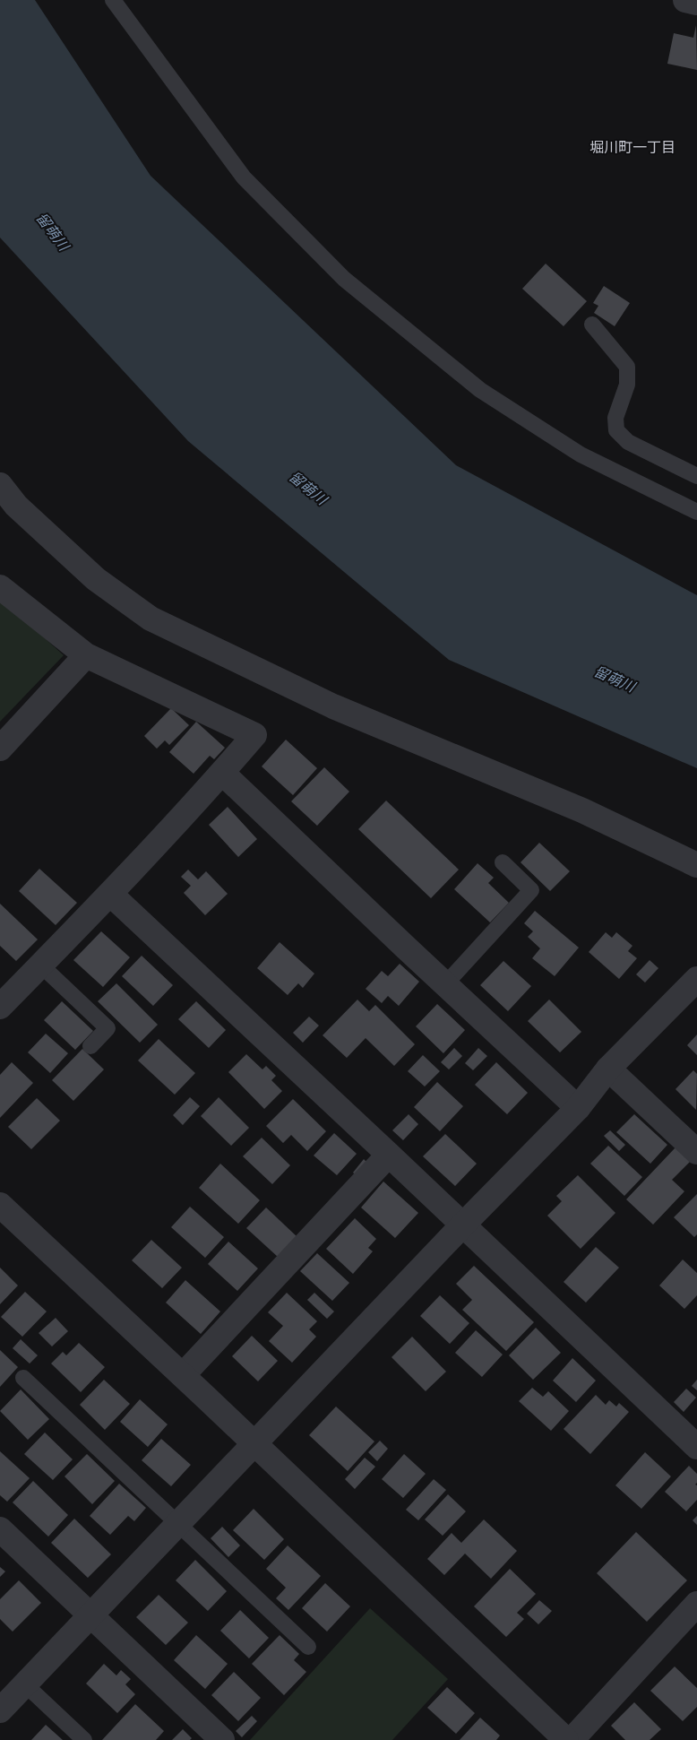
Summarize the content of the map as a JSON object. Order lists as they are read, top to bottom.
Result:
{
  "districts": ["堀川町一丁目"],
  "water": ["留萌川"]
}
